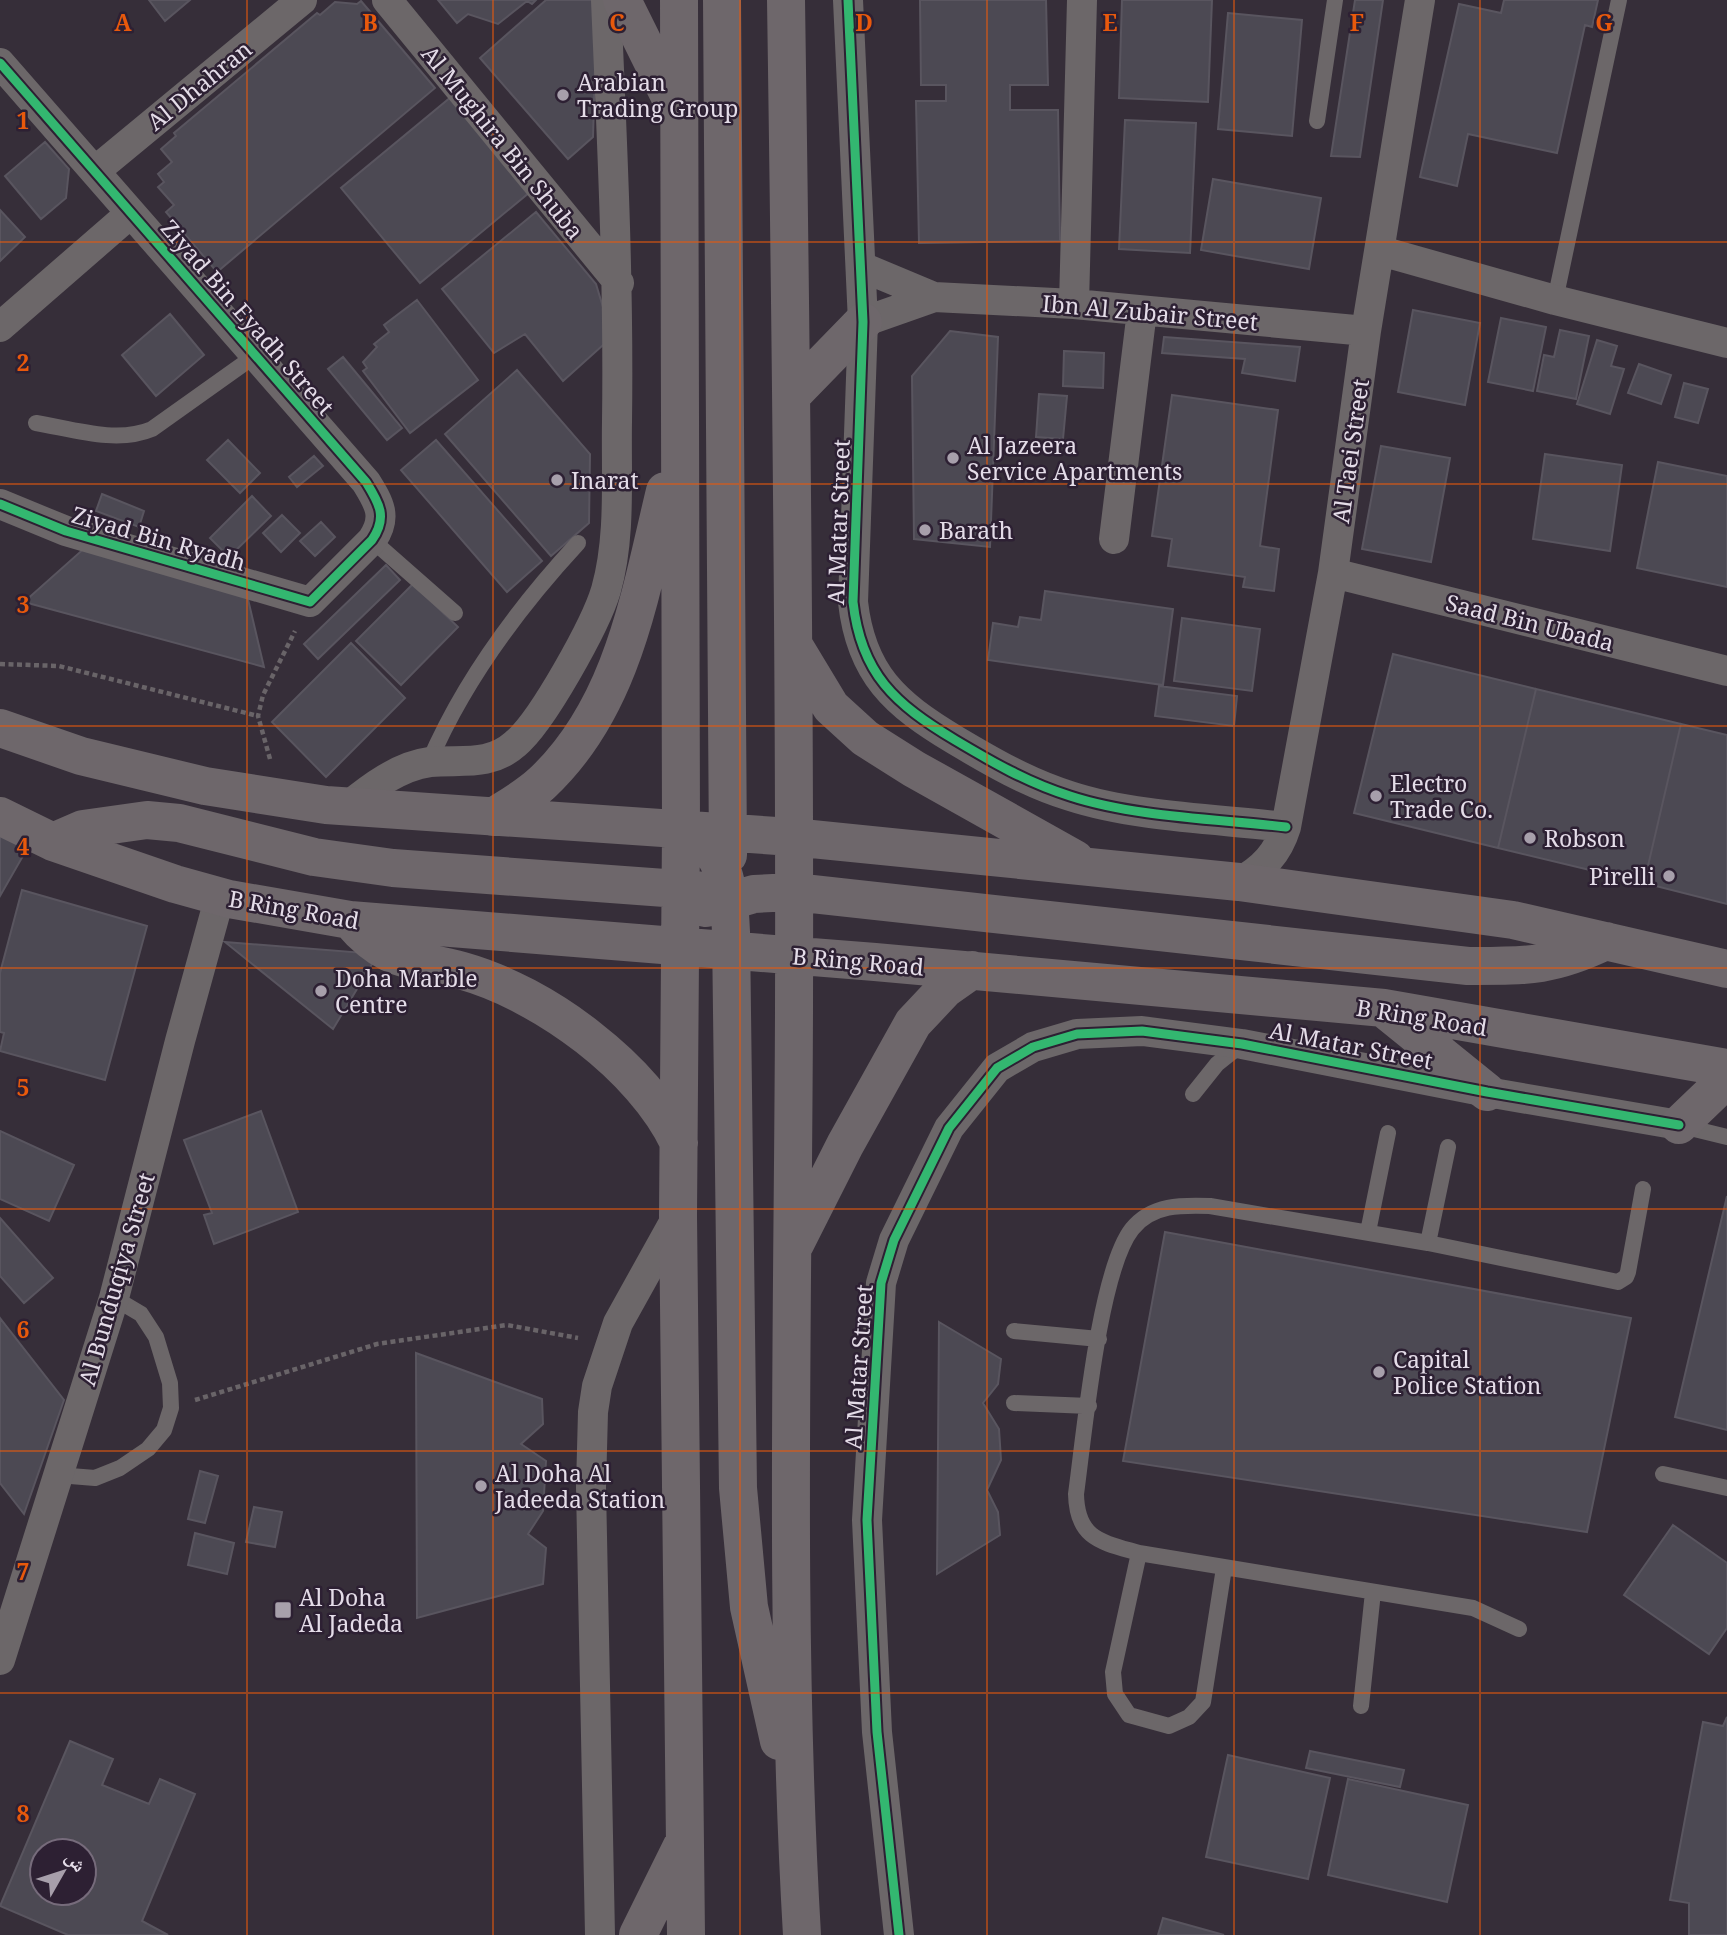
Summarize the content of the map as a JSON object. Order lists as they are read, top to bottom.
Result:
{
  "streets": {
    "main road": ["Al Matar Street", "B Ring Road"],
    "street": [
      "Al Dhahran",
      "Al Mughira Bin Shuba",
      "Ibn Al Zubair Street",
      "Ziyad Bin Eyadh Street",
      "Al Taei Street",
      "Ziyad Bin Ryadh",
      "Saad Bin Ubada",
      "Al Bunduqiya Street"
    ]
  },
  "crossings": [
    ["Al Dhahran", "Ziyad Bin Eyadh Street"],
    ["Ibn Al Zubair Street", "Al Taei Street"],
    ["Ibn Al Zubair Street", "Al Matar Street"],
    ["Al Taei Street", "Al Matar Street"],
    ["Al Taei Street", "Saad Bin Ubada"],
    ["Al Matar Street", "B Ring Road"],
    ["B Ring Road", "Al Bunduqiya Street"]
  ],
  "places": {
    "other": [
      "Arabian Trading Group",
      "Al Jazeera Service Apartments",
      "Inarat",
      "Barath",
      "Electro Trade Co.",
      "Robson",
      "Pirelli",
      "Doha Marble Centre",
      "Capital Police Station",
      "Al Doha Al Jadeeda Station"
    ],
    "transit": ["Al Doha Al Jadeda"]
  },
  "north": "top right",
  "grid": {
    "columns": [
      "A",
      "B",
      "C",
      "D",
      "E",
      "F",
      "G"
    ],
    "rows": [
      "1",
      "2",
      "3",
      "4",
      "5",
      "6",
      "7",
      "8"
    ]
  }
}
